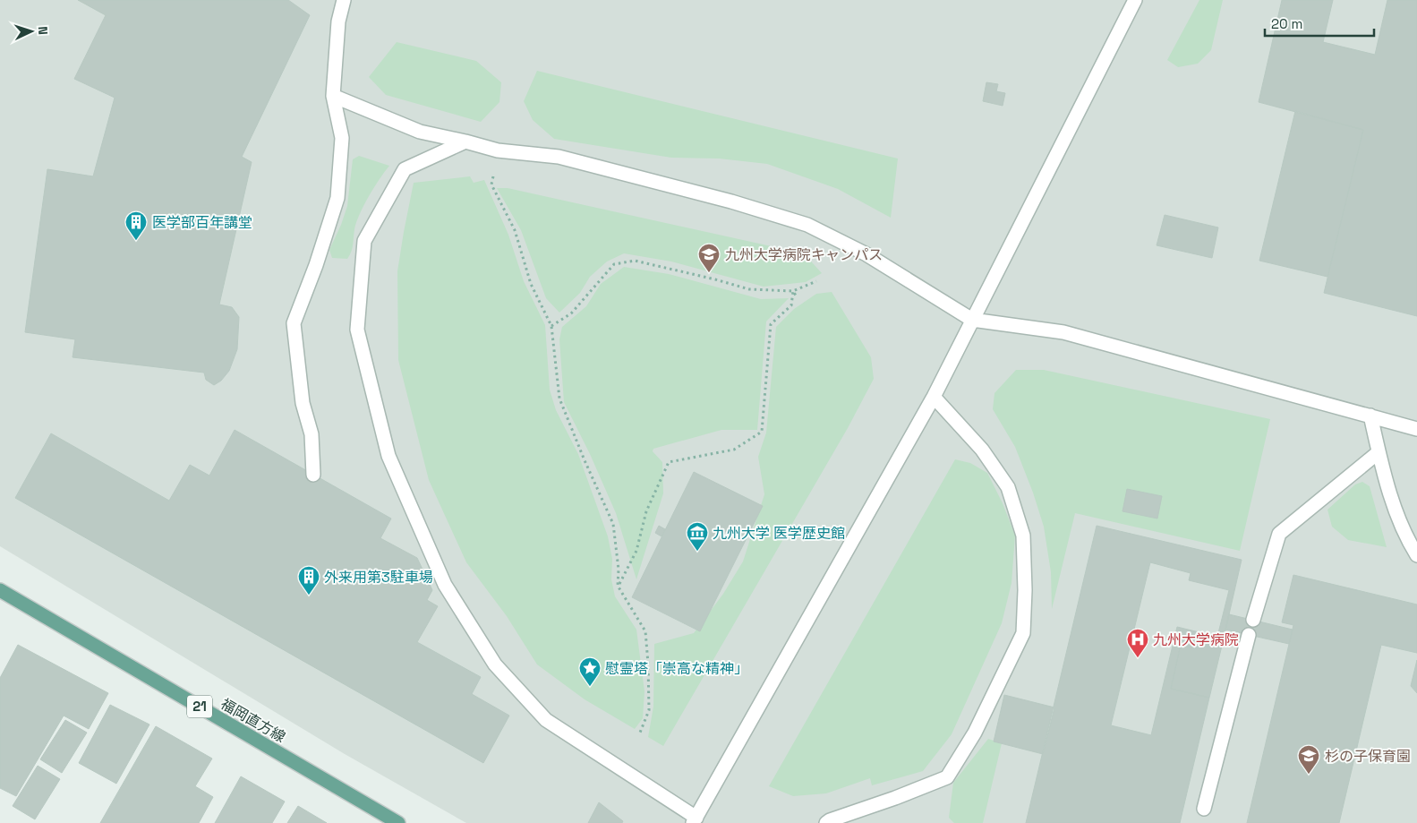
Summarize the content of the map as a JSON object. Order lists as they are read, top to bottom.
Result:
{
  "streets": {
    "main road": ["21", "福岡直方線"]
  },
  "places": {
    "building": ["医学部百年講堂", "外来用第3駐車場"],
    "school or university": ["九州大学病院キャンパス", "杉の子保育園"],
    "museum": ["九州大学 医学歴史館"],
    "hospital": ["九州大学病院"],
    "place": ["慰霊塔「崇高な精神」"]
  },
  "scale_bar": "20 m",
  "north": "right"
}
